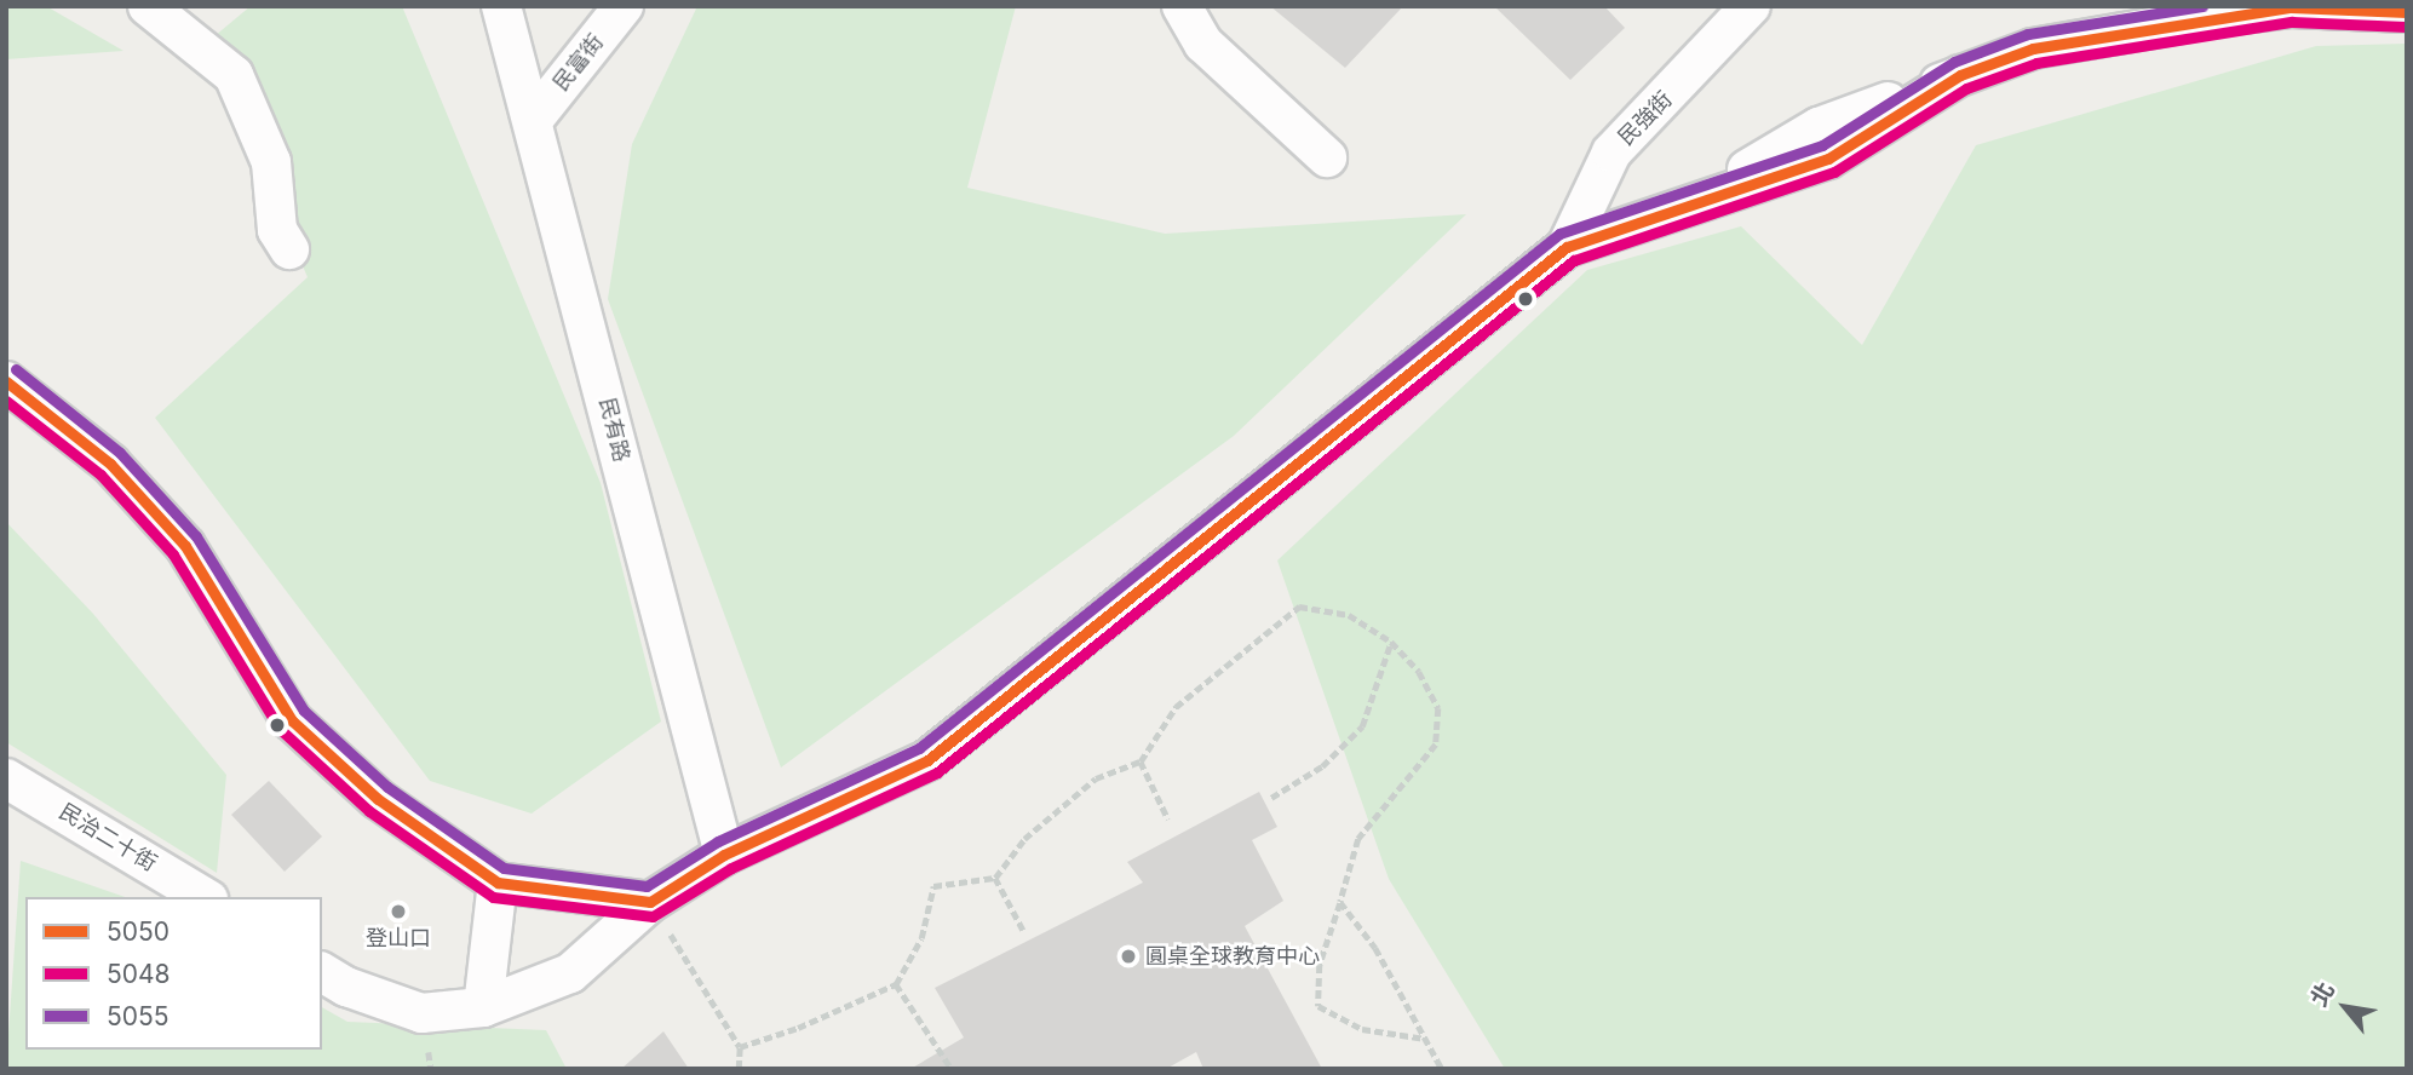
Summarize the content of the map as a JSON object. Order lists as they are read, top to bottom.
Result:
{
  "streets": {
    "street": [
      "民富街",
      "民強街",
      "民有路",
      "民治二十街"
    ]
  },
  "crossings": [
    ["民富街", "民有路"]
  ],
  "places": ["登山口", "圓桌全球教育中心"],
  "lines": ["transit line 5055", "transit line 5050", "transit line 5048"],
  "legend": ["5050", "5048", "5055"],
  "north": "top left"
}
